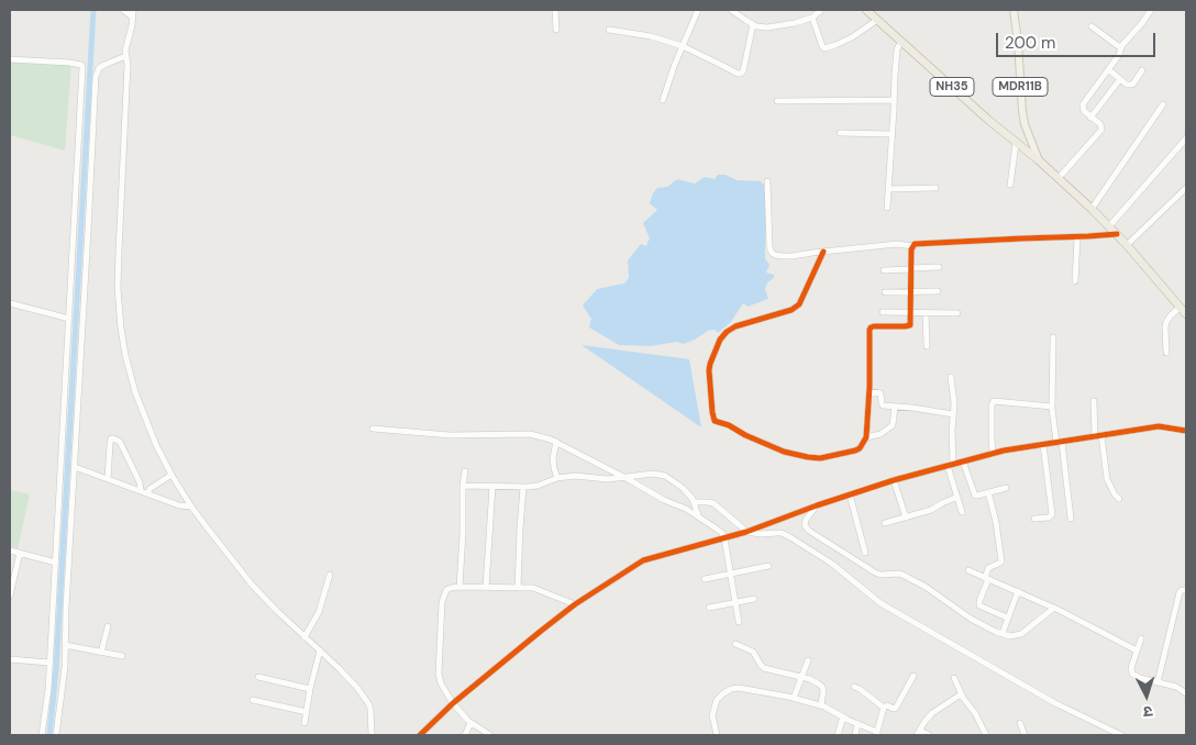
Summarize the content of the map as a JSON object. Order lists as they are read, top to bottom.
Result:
{
  "streets": {
    "highway": ["NH35"],
    "main road": ["MDR11B"]
  },
  "crossings": [
    ["NH35", "MDR11B"]
  ],
  "scale_bar": "200 m",
  "north": "bottom"
}
